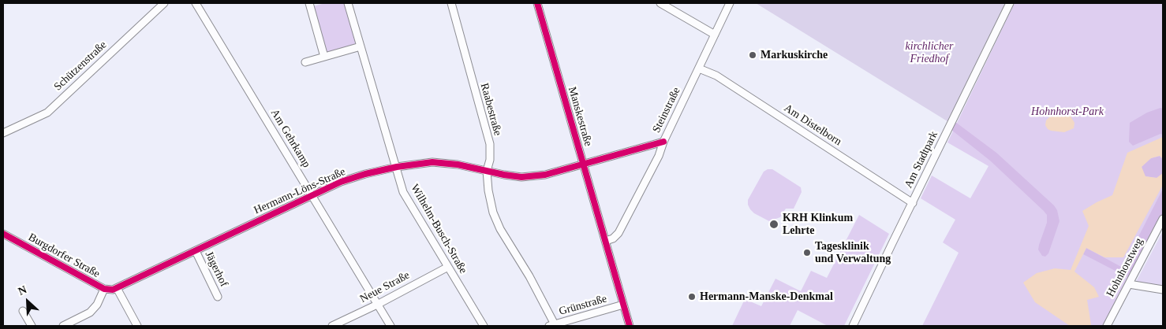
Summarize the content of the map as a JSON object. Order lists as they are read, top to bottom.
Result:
{
  "streets": {
    "street": [
      "Schützenstraße",
      "Raabestraße",
      "Steinstraße",
      "Manskestraße",
      "Am Distelborn",
      "Am Gehrkamp",
      "Am Stadtpark",
      "Hermann-Löns-Straße",
      "Wilhelm-Busch-Straße",
      "Burgdorfer Straße",
      "Hohnhorstweg",
      "Jägerhof",
      "Neue Straße",
      "Grünstraße"
    ]
  },
  "crossings": [
    ["Raabestraße", "Hermann-Löns-Straße"],
    ["Raabestraße", "Grünstraße"],
    ["Steinstraße", "Manskestraße"],
    ["Steinstraße", "Am Distelborn"],
    ["Steinstraße", "Hermann-Löns-Straße"],
    ["Manskestraße", "Hermann-Löns-Straße"],
    ["Manskestraße", "Grünstraße"],
    ["Am Distelborn", "Am Stadtpark"],
    ["Am Gehrkamp", "Hermann-Löns-Straße"],
    ["Am Gehrkamp", "Neue Straße"],
    ["Hermann-Löns-Straße", "Wilhelm-Busch-Straße"],
    ["Hermann-Löns-Straße", "Burgdorfer Straße"],
    ["Hermann-Löns-Straße", "Jägerhof"],
    ["Wilhelm-Busch-Straße", "Neue Straße"]
  ],
  "parks": ["kirchlicher Friedhof", "Hohnhorst-Park"],
  "places": [
    "Markuskirche",
    "KRH Klinkum Lehrte",
    "Tagesklinik und Verwaltung",
    "Hermann-Manske-Denkmal"
  ],
  "north": "top left"
}
